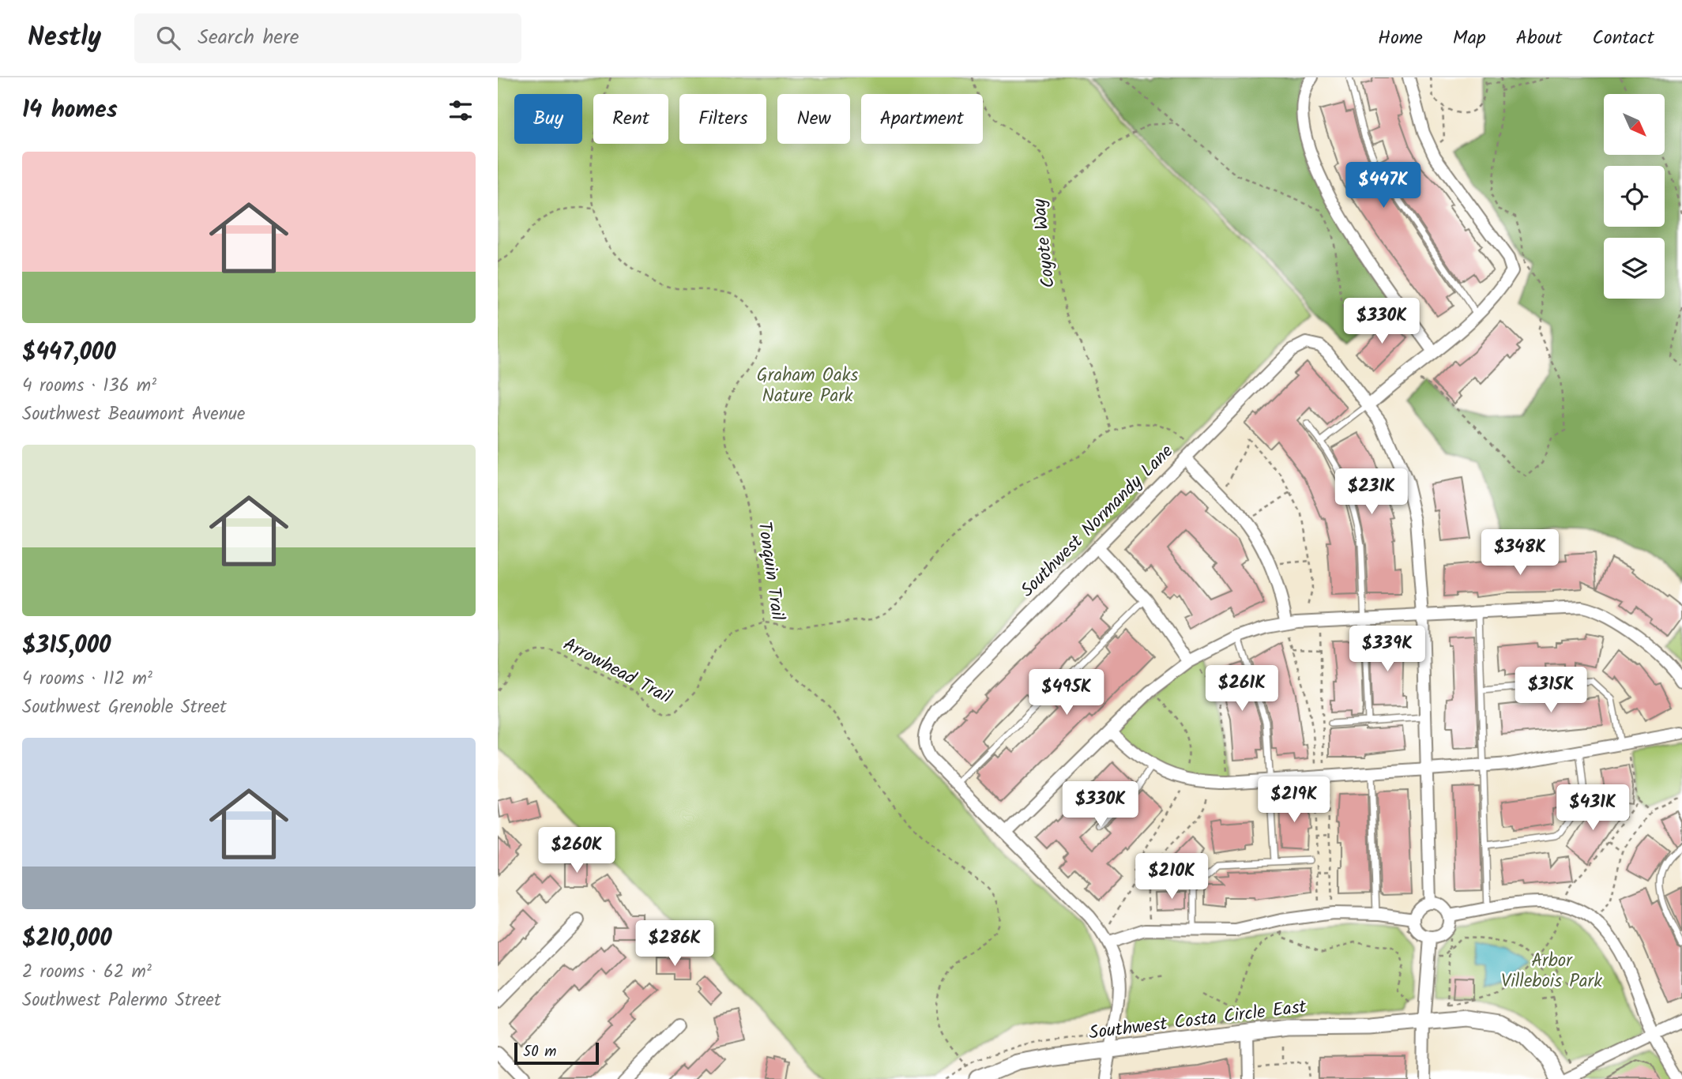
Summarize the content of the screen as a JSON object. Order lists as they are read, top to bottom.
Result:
{
  "streets": {
    "street": ["Southwest Normandy Lane", "Southwest Costa Circle East"],
    "path": ["Coyote Way", "Tonquin Trail", "Arrowhead Trail"]
  },
  "crossings": [
    ["Tonquin Trail", "Arrowhead Trail"]
  ],
  "parks": ["Graham Oaks Nature Park", "Arbor Villebois Park"],
  "scale_bar": "50 m",
  "north": "bottom right",
  "page": {
    "header": "Nestly",
    "search": "Search here",
    "nav": [
      "Home",
      "Map",
      "About",
      "Contact"
    ],
    "heading": "14 homes",
    "chip": [
      "Buy",
      "Rent",
      "Filters",
      "New",
      "Apartment"
    ],
    "list": [
      {
        "name": "$447,000",
        "note": "4 rooms · 136 m² · Southwest Beaumont Avenue"
      },
      {
        "name": "$315,000",
        "note": "4 rooms · 112 m² · Southwest Grenoble Street"
      },
      {
        "name": "$210,000",
        "note": "2 rooms · 62 m² · Southwest Palermo Street"
      }
    ],
    "price": [
      "$447K",
      "$330K",
      "$231K",
      "$348K",
      "$339K",
      "$261K",
      "$315K",
      "$495K",
      "$219K",
      "$330K",
      "$431K",
      "$260K",
      "$210K",
      "$286K"
    ],
    "scale": "50 m"
  }
}
